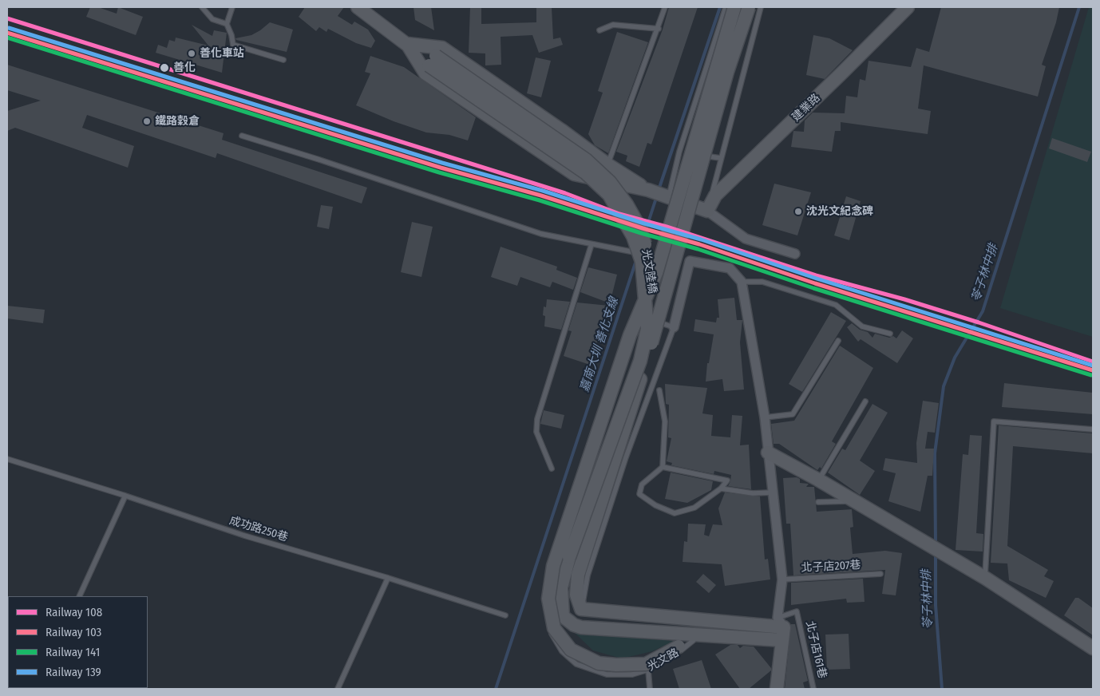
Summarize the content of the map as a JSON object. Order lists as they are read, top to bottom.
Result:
{
  "streets": {
    "street": ["建業路", "光文陸橋"],
    "lane": [
      "成功路250巷",
      "北子店207巷",
      "北子店161巷",
      "光文路"
    ]
  },
  "crossings": [
    ["光文陸橋", "北子店161巷"]
  ],
  "water": ["苓子林中排", "嘉南大圳 善化支線"],
  "places": [
    "善化車站",
    "善化",
    "鐵路穀倉",
    "沈光文紀念碑"
  ],
  "lines": [
    "rail line 108",
    "rail line 139",
    "rail line 103",
    "rail line 141"
  ],
  "legend": [
    "Railway 108",
    "Railway 103",
    "Railway 141",
    "Railway 139"
  ]
}
